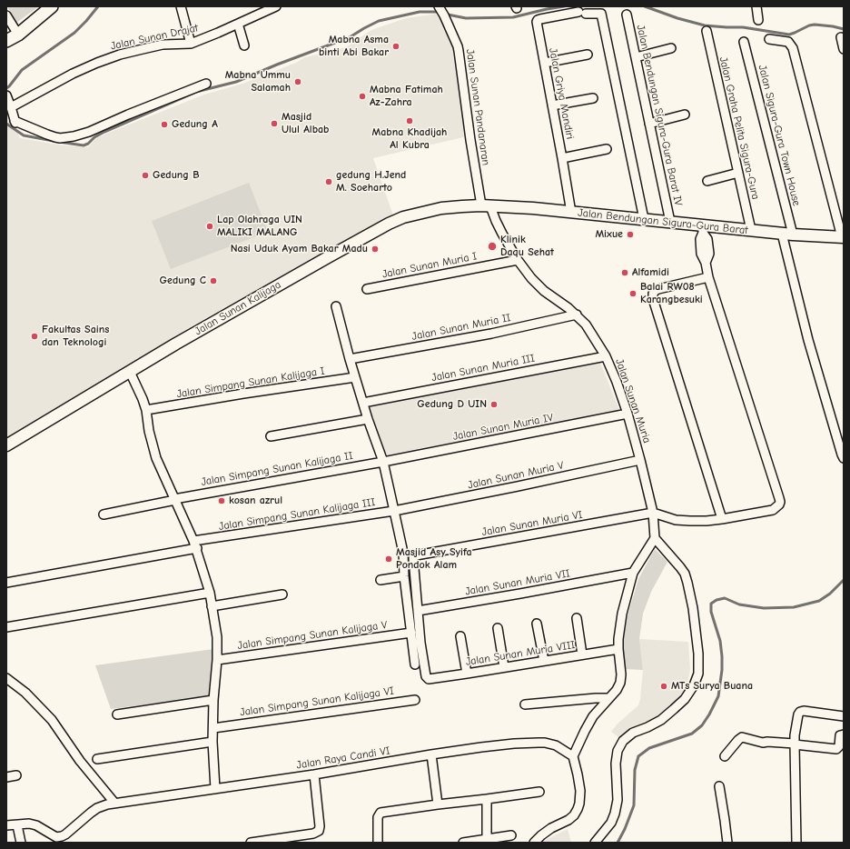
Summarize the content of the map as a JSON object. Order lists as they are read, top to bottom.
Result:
{
  "streets": {
    "main road": ["Jalan Bendungan Sigura-Gura Barat", "Jalan Sunan Kalijaga"],
    "street": [
      "Jalan Sunan Drajat",
      "Jalan Griya Mandiri",
      "Jalan Sunan Pandanaran",
      "Jalan Bendungan Sigura-Gura Barat IV",
      "Jalan Graha Pelita Sigura-Gura",
      "Jalan Sigura-Gura Town House",
      "Jalan Sunan Muria I",
      "Jalan Sunan Muria II",
      "Jalan Sunan Muria III",
      "Jalan Simpang Sunan Kalijaga I",
      "Jalan Sunan Muria",
      "Jalan Sunan Muria IV",
      "Jalan Simpang Sunan Kalijaga II",
      "Jalan Sunan Muria V",
      "Jalan Simpang Sunan Kalijaga III",
      "Jalan Sunan Muria VI",
      "Jalan Sunan Muria VII",
      "Jalan Simpang Sunan Kalijaga V",
      "Jalan Sunan Muria VIII",
      "Jalan Simpang Sunan Kalijaga VI",
      "Jalan Raya Candi VI"
    ]
  },
  "crossings": [
    ["Jalan Griya Mandiri", "Jalan Bendungan Sigura-Gura Barat"],
    ["Jalan Sunan Pandanaran", "Jalan Bendungan Sigura-Gura Barat"],
    ["Jalan Sunan Pandanaran", "Jalan Sunan Kalijaga"],
    ["Jalan Sunan Pandanaran", "Jalan Sunan Muria"],
    ["Jalan Bendungan Sigura-Gura Barat IV", "Jalan Bendungan Sigura-Gura Barat"],
    ["Jalan Graha Pelita Sigura-Gura", "Jalan Bendungan Sigura-Gura Barat"],
    ["Jalan Sigura-Gura Town House", "Jalan Bendungan Sigura-Gura Barat"],
    ["Jalan Bendungan Sigura-Gura Barat", "Jalan Sunan Kalijaga"],
    ["Jalan Bendungan Sigura-Gura Barat", "Jalan Sunan Muria"],
    ["Jalan Sunan Muria I", "Jalan Sunan Muria"],
    ["Jalan Sunan Kalijaga", "Jalan Sunan Muria"],
    ["Jalan Sunan Muria II", "Jalan Sunan Muria"],
    ["Jalan Sunan Muria III", "Jalan Sunan Muria"],
    ["Jalan Sunan Muria", "Jalan Sunan Muria IV"],
    ["Jalan Sunan Muria", "Jalan Sunan Muria V"],
    ["Jalan Sunan Muria", "Jalan Sunan Muria VI"],
    ["Jalan Sunan Muria IV", "Jalan Simpang Sunan Kalijaga II"],
    ["Jalan Sunan Muria V", "Jalan Simpang Sunan Kalijaga III"],
    ["Jalan Sunan Muria VI", "Jalan Sunan Muria VII"],
    ["Jalan Sunan Muria VI", "Jalan Sunan Muria VIII"],
    ["Jalan Sunan Muria VII", "Jalan Sunan Muria VIII"]
  ],
  "places": [
    "Mabna Asma binti Abi Bakar",
    "Mabna Ummu Salamah",
    "Mabna Fatimah Az-Zahra",
    "Mabna Khadijah Al Kubra",
    "Masjid Ulul Albab",
    "Gedung A",
    "Gedung B",
    "gedung H.Jend M. Soeharto",
    "Lap Olahraga UIN MALIKI MALANG",
    "Mixue",
    "Klinik Daqu Sehat",
    "Nasi Uduk Ayam Bakar Madu",
    "Alfamidi",
    "Gedung C",
    "Balai RW08 Karangbesuki",
    "Fakultas Sains dan Teknologi",
    "Gedung D UIN",
    "kosan azrul",
    "Masjid Asy Syifa Pondok Alam",
    "MTs Surya Buana"
  ]
}
